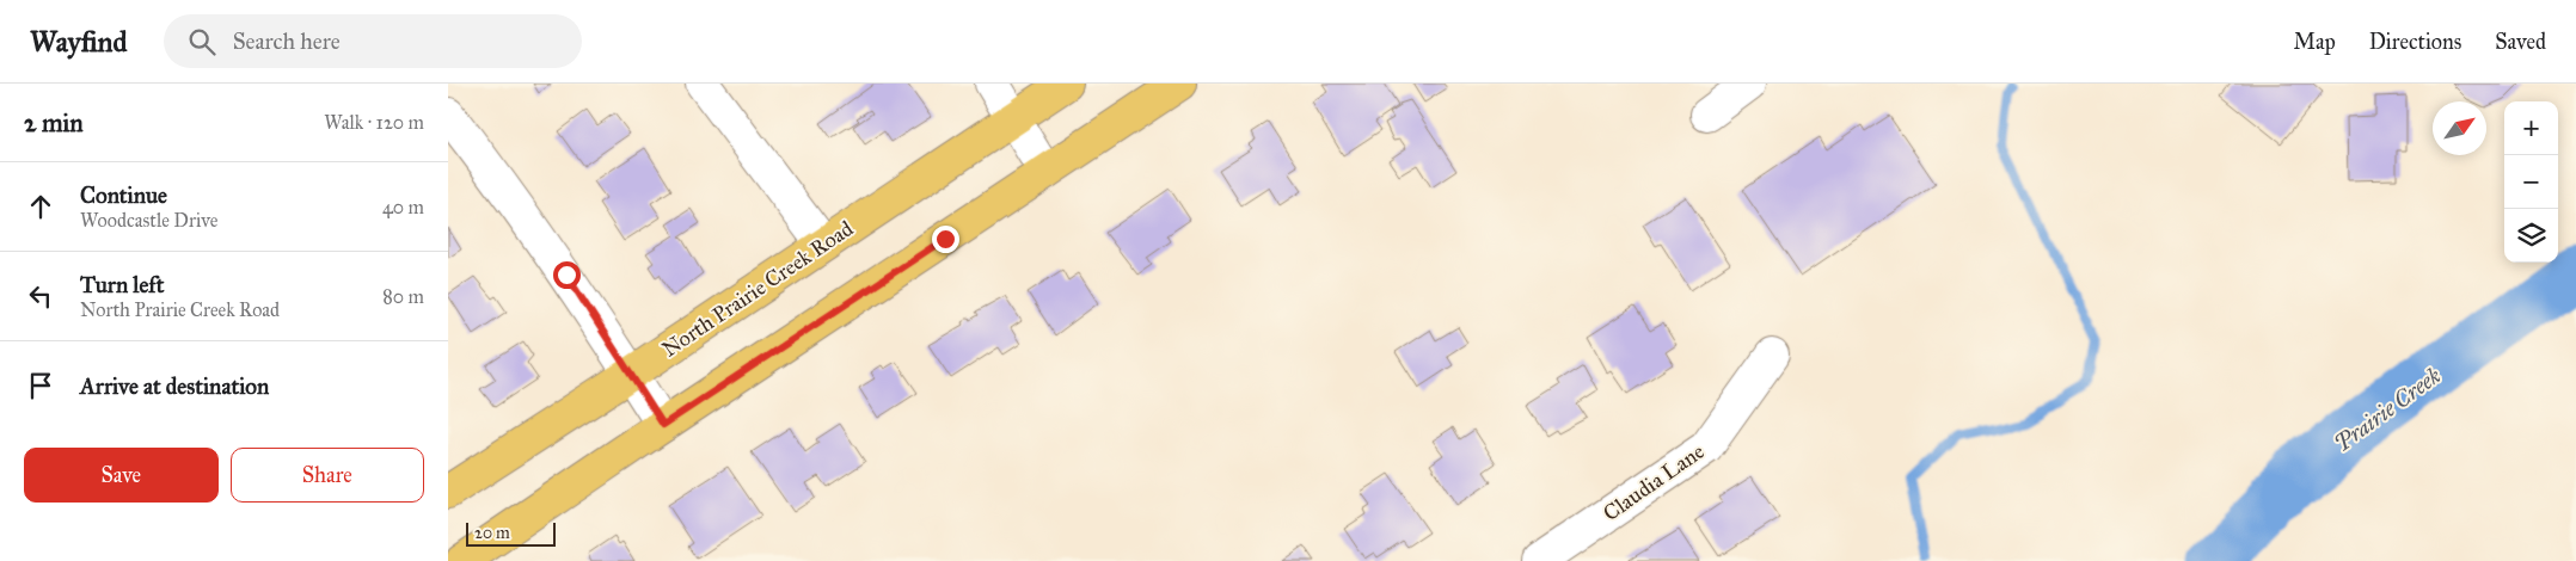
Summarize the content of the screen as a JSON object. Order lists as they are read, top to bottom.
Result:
{
  "streets": {
    "main road": ["North Prairie Creek Road"],
    "street": ["Claudia Lane"]
  },
  "water": ["Prairie Creek"],
  "scale_bar": "20 m",
  "north": "top right",
  "page": {
    "header": "Wayfind",
    "search": "Search here",
    "nav": ["Map", "Directions", "Saved"],
    "heading": ["2 min", "Walk · 120 m"],
    "map_buttons": ["+", "−"],
    "list": [
      ["Continue", "Woodcastle Drive", "40 m"],
      ["Turn left", "North Prairie Creek Road", "80 m"],
      "Arrive at destination"
    ],
    "buttons": ["Save", "Share"],
    "scale": "20 m"
  }
}
